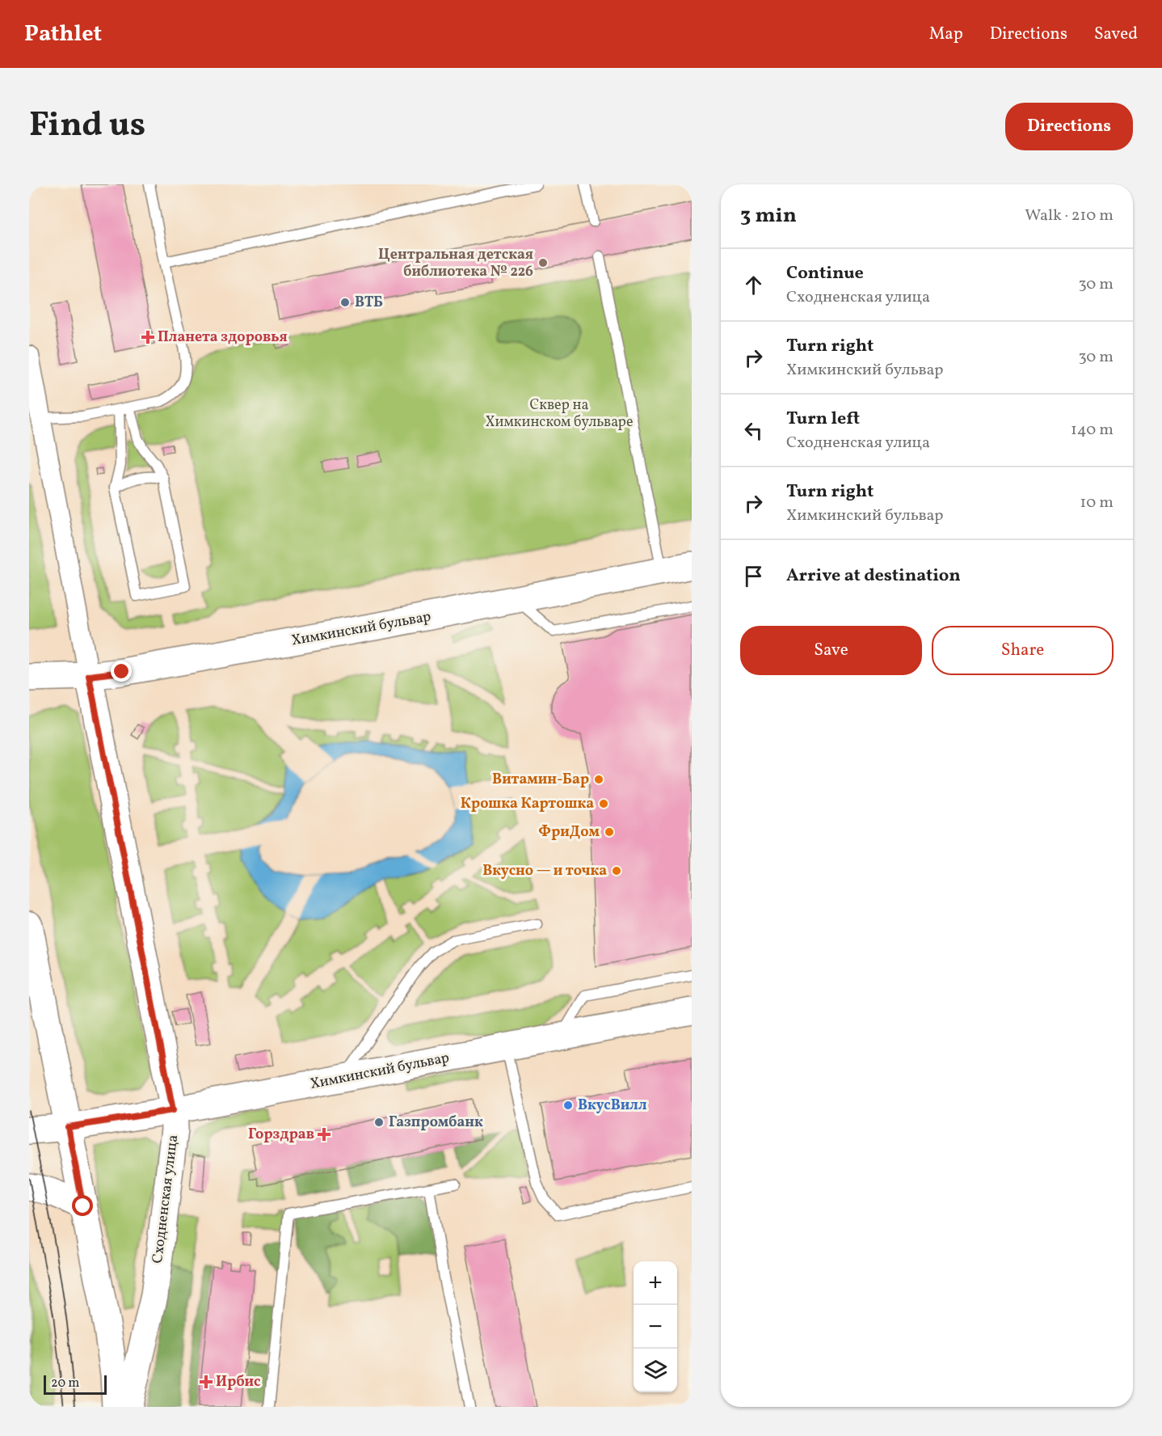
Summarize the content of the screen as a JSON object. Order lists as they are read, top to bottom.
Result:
{
  "streets": {
    "main road": ["Химкинский бульвар", "Сходненская улица"]
  },
  "crossings": [
    ["Химкинский бульвар", "Сходненская улица"]
  ],
  "parks": ["Сквер на Химкинском бульваре"],
  "places": {
    "other": [
      "Центральная детская библиотека № 226",
      "ВТБ",
      "Витамин-Бар",
      "Крошка Картошка",
      "ФриДом",
      "Вкусно — и точка",
      "ВкусВилл",
      "Газпромбанк"
    ],
    "health": ["Планета здоровья", "Горздрав", "Ирбис"]
  },
  "scale_bar": "20 m",
  "page": {
    "header": "Pathlet",
    "nav": ["Map", "Directions", "Saved"],
    "title": "Find us",
    "buttons": [
      "Directions",
      ["Save", "Share"]
    ],
    "heading": ["3 min", "Walk · 210 m"],
    "list": [
      ["Continue", "Сходненская улица", "30 m"],
      ["Turn right", "Химкинский бульвар", "30 m"],
      ["Turn left", "Сходненская улица", "140 m"],
      ["Turn right", "Химкинский бульвар", "10 m"],
      "Arrive at destination"
    ],
    "map_buttons": ["+", "−"],
    "scale": "20 m"
  }
}
